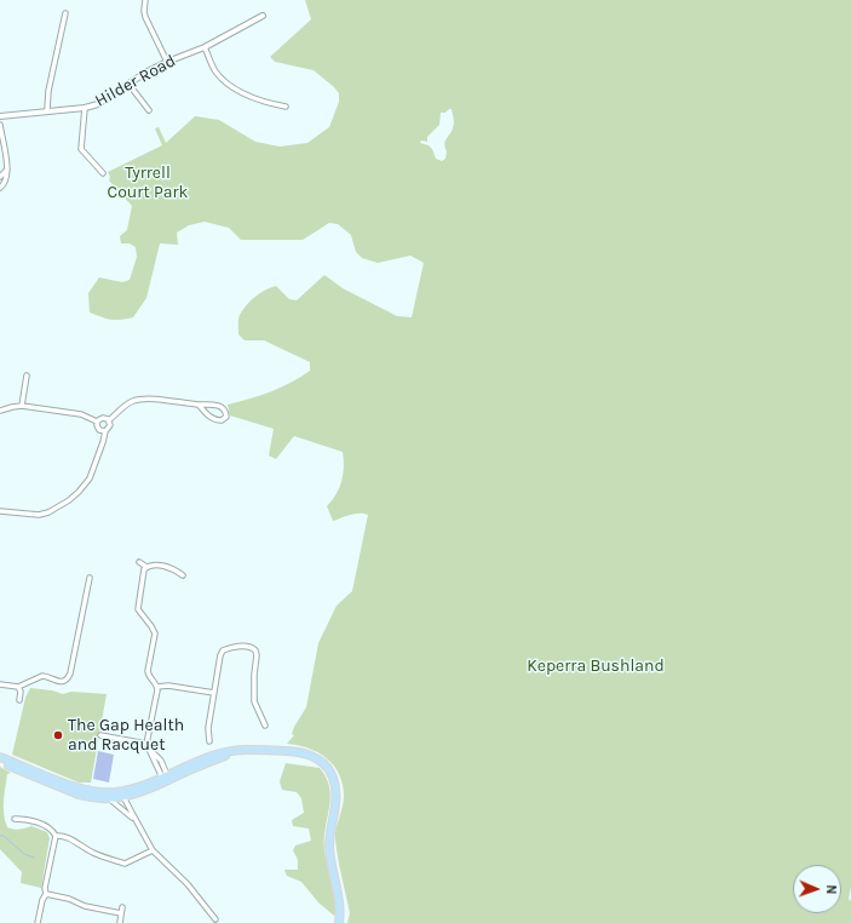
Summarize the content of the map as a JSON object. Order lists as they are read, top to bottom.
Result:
{
  "streets": {
    "street": ["Hilder Road"]
  },
  "parks": ["Tyrrell Court Park", "Keperra Bushland"],
  "places": ["The Gap Health and Racquet"],
  "north": "right"
}
